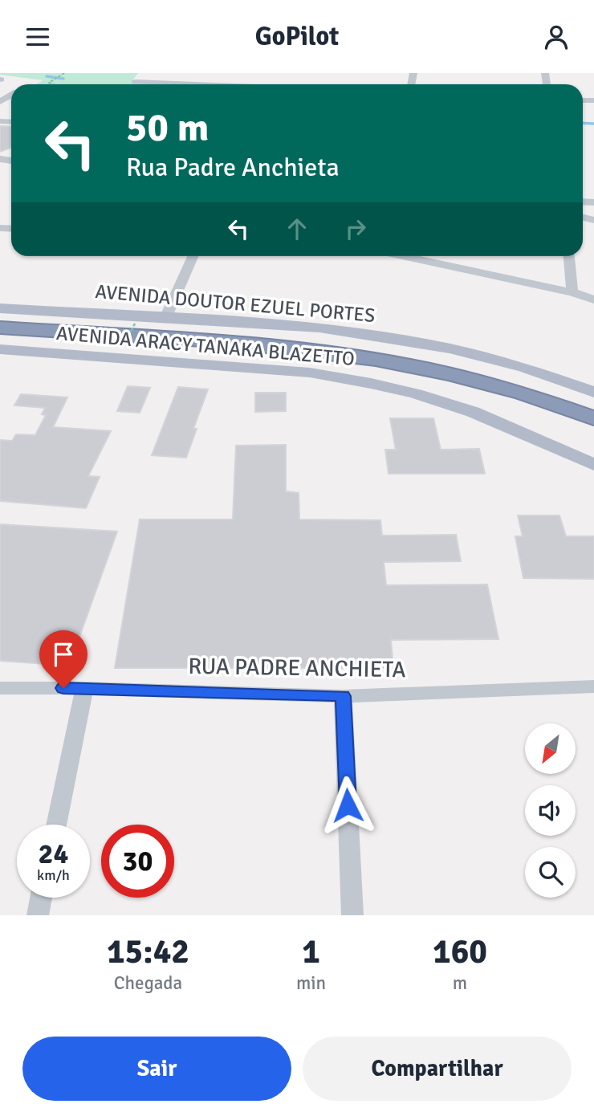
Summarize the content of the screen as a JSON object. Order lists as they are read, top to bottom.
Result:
{
  "streets": {
    "main road": ["AVENIDA DOUTOR EZUEL PORTES", "AVENIDA ARACY TANAKA BLAZETTO"],
    "street": ["RUA PADRE ANCHIETA"]
  },
  "north": "bottom left",
  "page": {
    "header": "GoPilot",
    "turn": ["50 m", "Rua Padre Anchieta"],
    "speed": "24 km/h",
    "limit": "30",
    "eta": [
      "15:42",
      "Chegada",
      "1",
      "min",
      "160",
      "m"
    ],
    "buttons": ["Sair", "Compartilhar"]
  }
}
